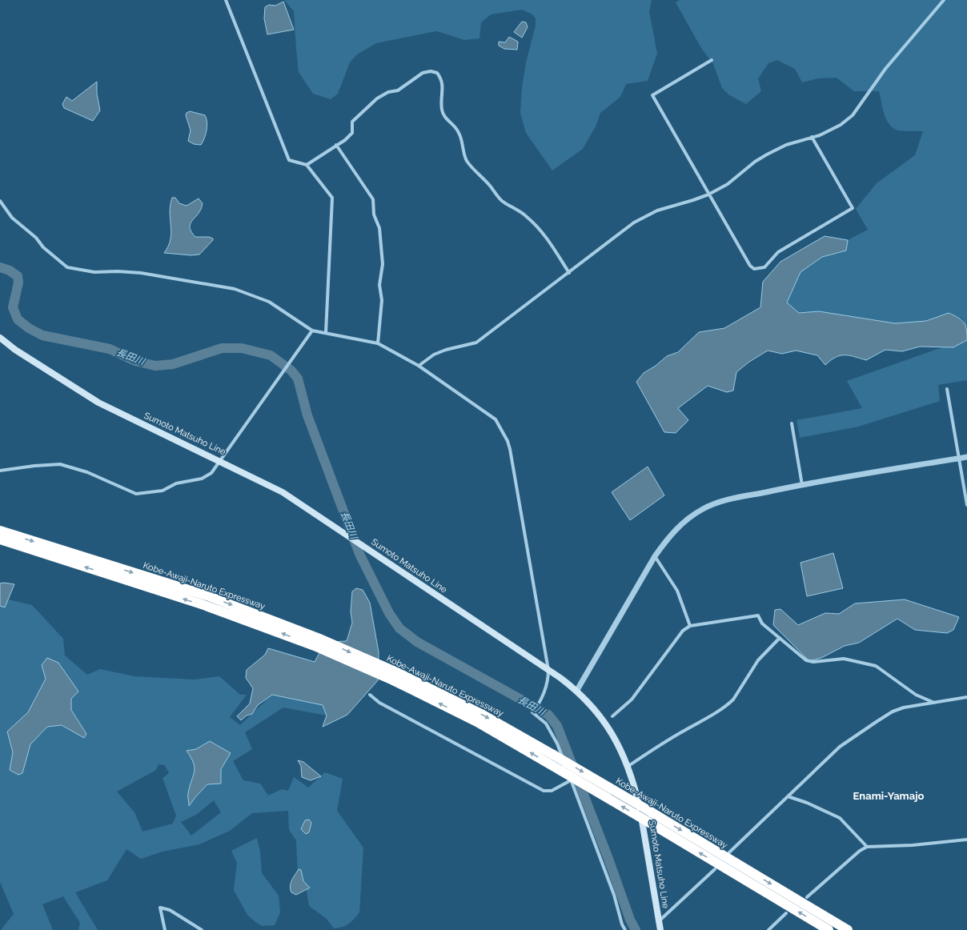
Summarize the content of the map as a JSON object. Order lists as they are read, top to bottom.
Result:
{
  "streets": {
    "highway": ["Kobe-Awaji-Naruto Expressway"],
    "main road": ["Sumoto Matsuho Line"]
  },
  "districts": ["Enami-Yamajo"],
  "water": ["長田川"]
}
